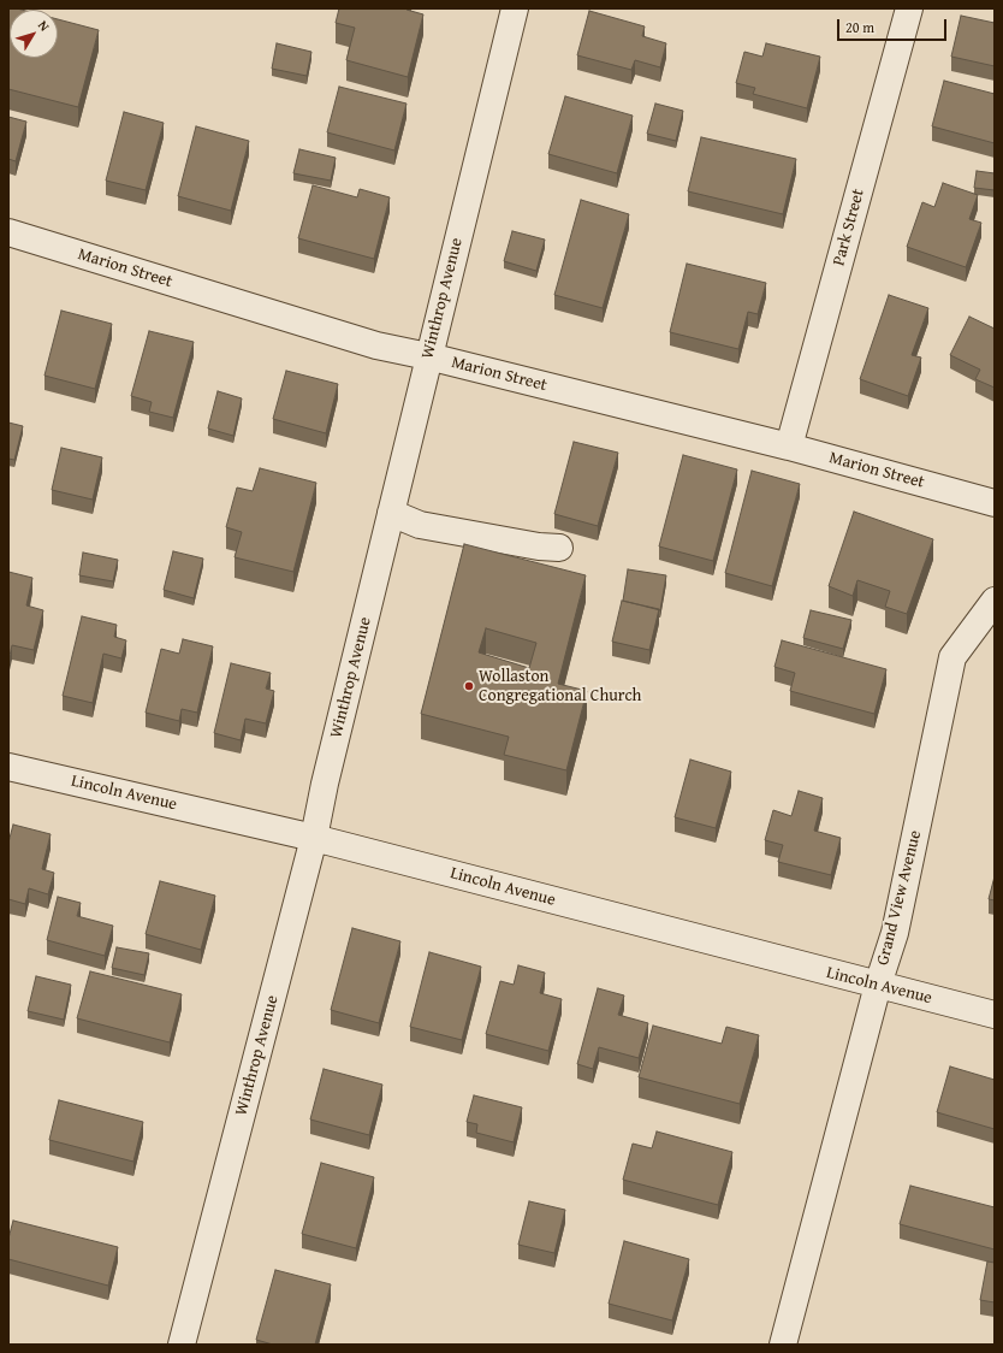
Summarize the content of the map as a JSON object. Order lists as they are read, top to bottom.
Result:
{
  "streets": {
    "street": [
      "Park Street",
      "Marion Street",
      "Winthrop Avenue",
      "Lincoln Avenue",
      "Grand View Avenue"
    ]
  },
  "crossings": [
    ["Park Street", "Marion Street"],
    ["Marion Street", "Winthrop Avenue"],
    ["Winthrop Avenue", "Lincoln Avenue"],
    ["Lincoln Avenue", "Grand View Avenue"]
  ],
  "places": ["Wollaston Congregational Church"],
  "scale_bar": "20 m",
  "north": "top right"
}
